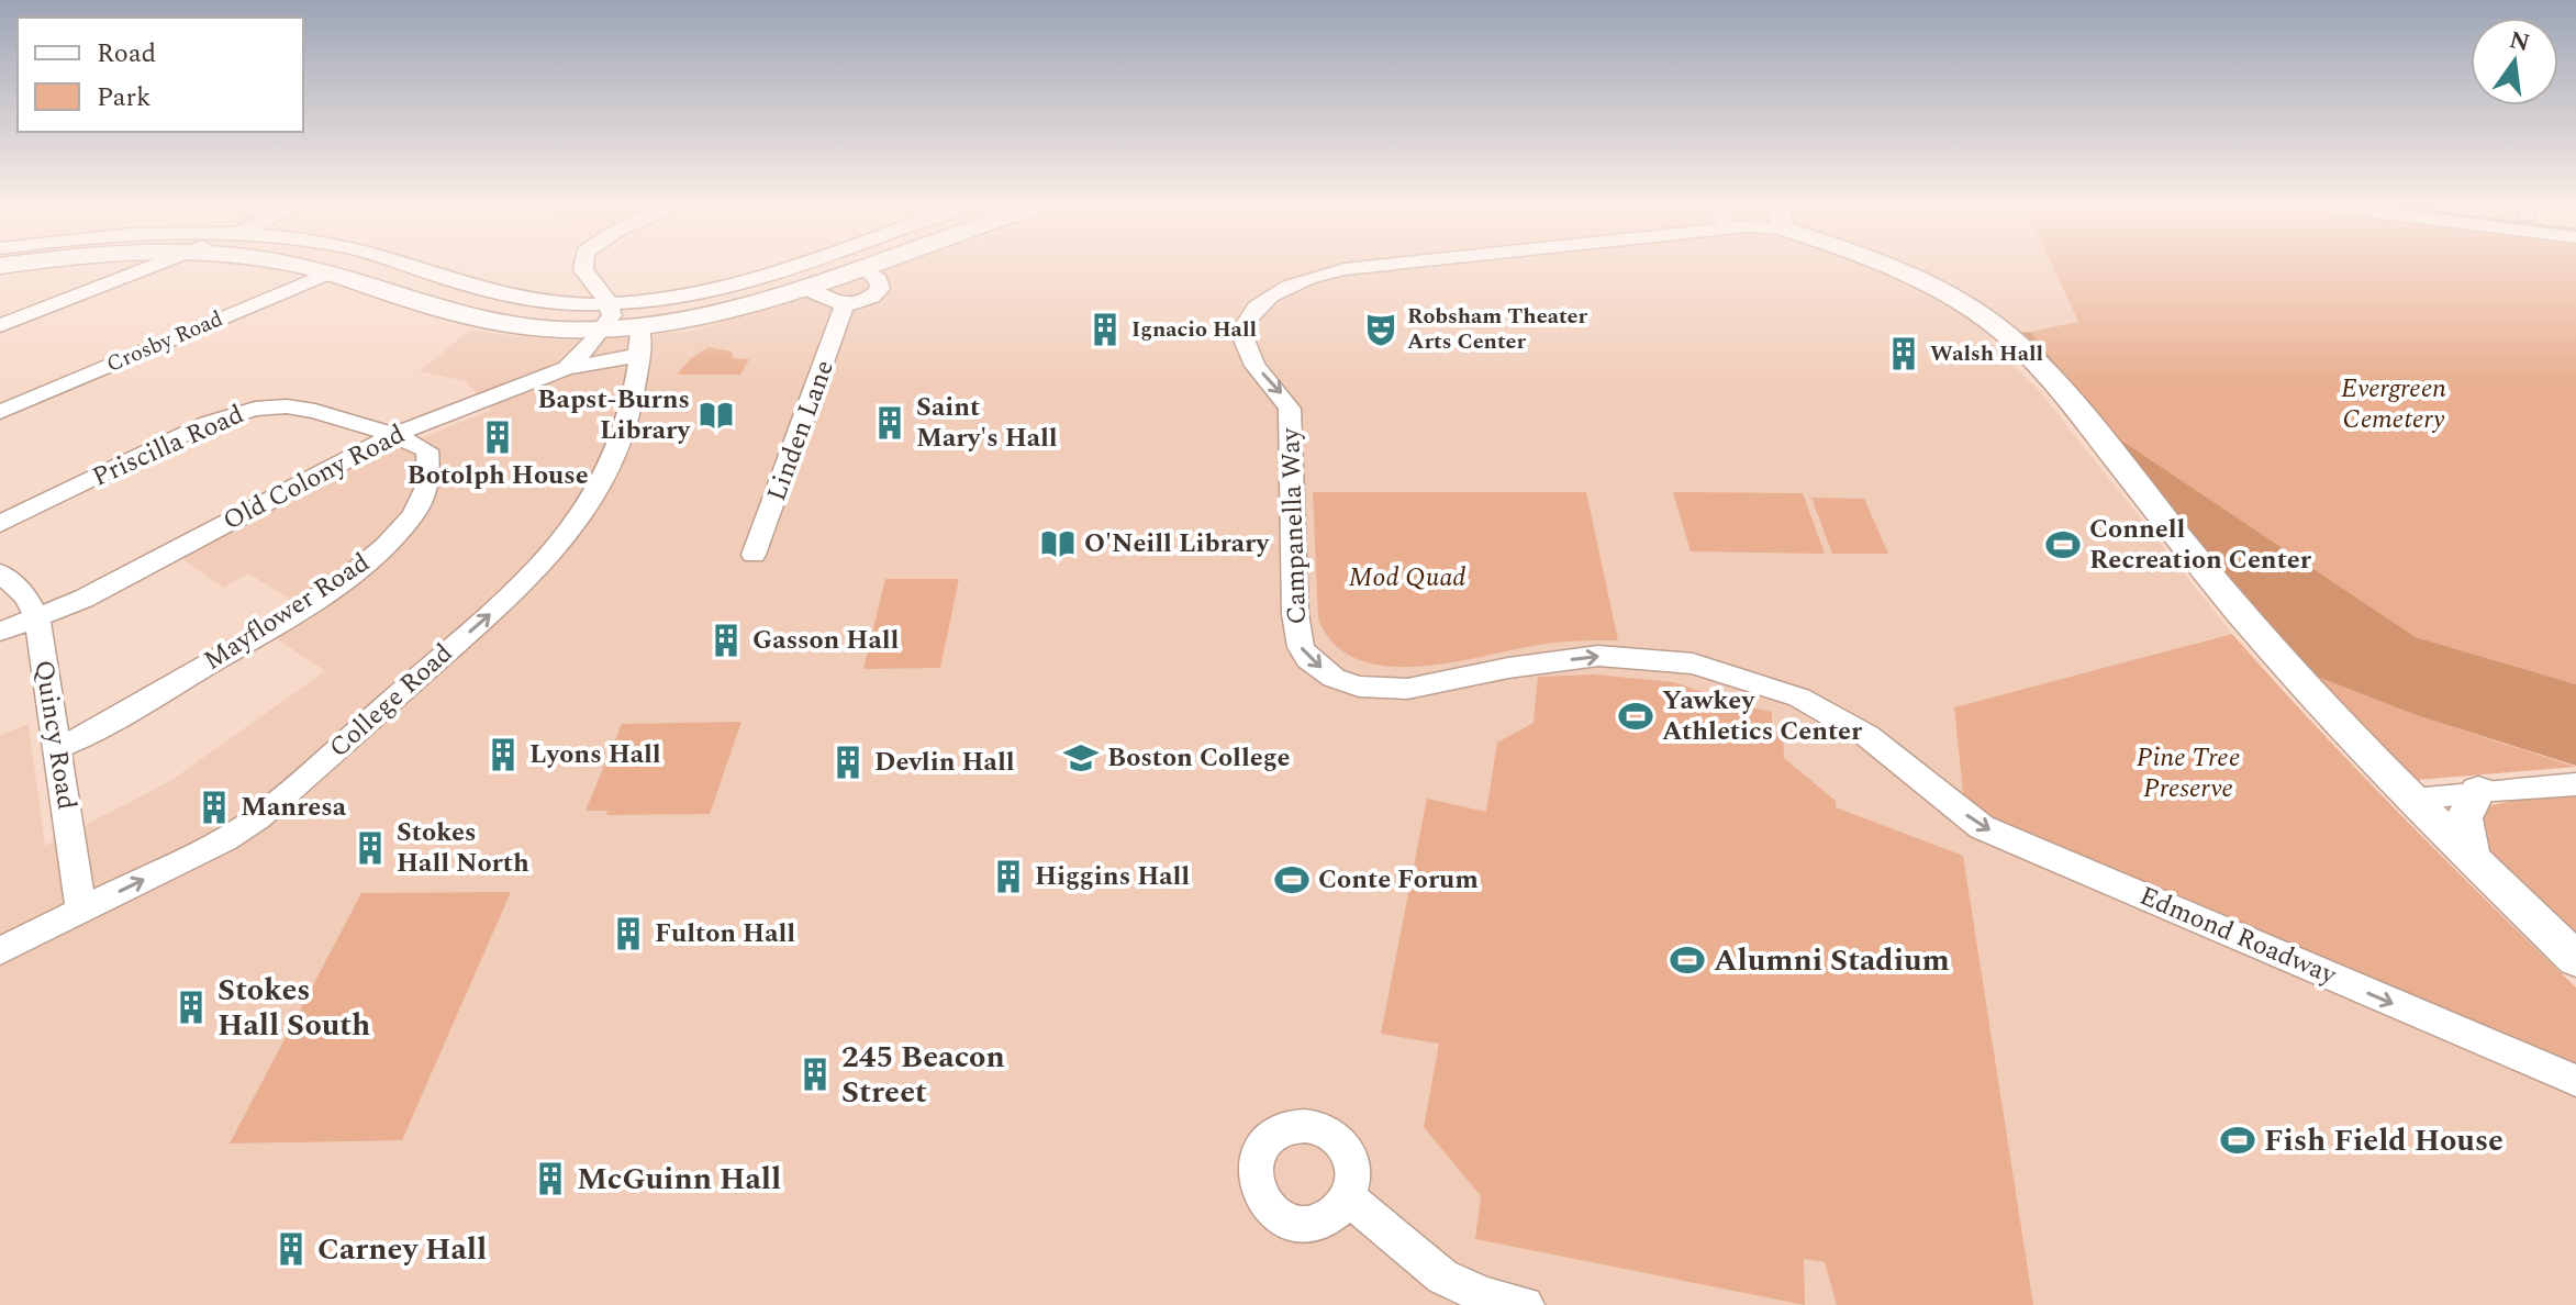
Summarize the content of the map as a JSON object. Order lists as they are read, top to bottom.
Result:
{
  "streets": {
    "street": [
      "Crosby Road",
      "Linden Lane",
      "Priscilla Road",
      "Old Colony Road",
      "Campanella Way",
      "Mayflower Road",
      "College Road",
      "Quincy Road",
      "Edmond Roadway"
    ]
  },
  "crossings": [
    ["Priscilla Road", "Old Colony Road"],
    ["Priscilla Road", "Mayflower Road"],
    ["Old Colony Road", "Mayflower Road"],
    ["Old Colony Road", "College Road"],
    ["Old Colony Road", "Quincy Road"],
    ["Campanella Way", "Edmond Roadway"],
    ["Mayflower Road", "Quincy Road"],
    ["College Road", "Quincy Road"]
  ],
  "one_way": ["College Road", "Edmond Roadway"],
  "parks": ["Evergreen Cemetery", "Mod Quad", "Pine Tree Preserve"],
  "places": {
    "building": [
      "Ignacio Hall",
      "Walsh Hall",
      "Saint Mary's Hall",
      "Botolph House",
      "Gasson Hall",
      "Lyons Hall",
      "Devlin Hall",
      "Manresa",
      "Stokes Hall North",
      "Higgins Hall",
      "Fulton Hall",
      "Stokes Hall South",
      "245 Beacon Street",
      "McGuinn Hall",
      "Carney Hall"
    ],
    "theatre": ["Robsham Theater Arts Center"],
    "library": ["Bapst-Burns Library", "O'Neill Library"],
    "sports": [
      "Connell Recreation Center",
      "Yawkey Athletics Center",
      "Conte Forum",
      "Alumni Stadium",
      "Fish Field House"
    ],
    "school or university": ["Boston College"]
  },
  "legend": ["Road", "Park"],
  "north": "top"
}
